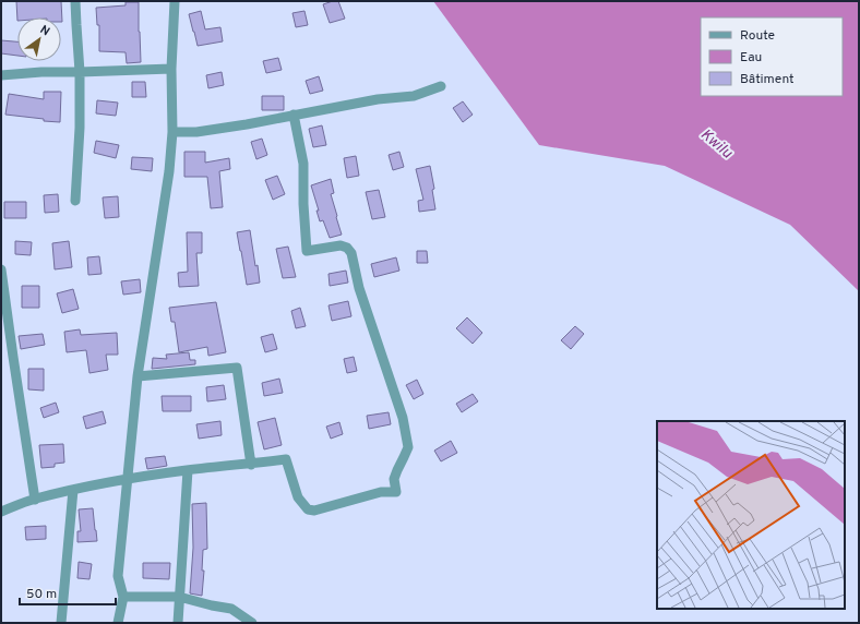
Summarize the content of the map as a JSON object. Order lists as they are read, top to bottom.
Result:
{
  "water": ["Kwilu"],
  "legend": ["Route", "Eau", "Bâtiment"],
  "scale_bar": "50 m",
  "north": "top right"
}
